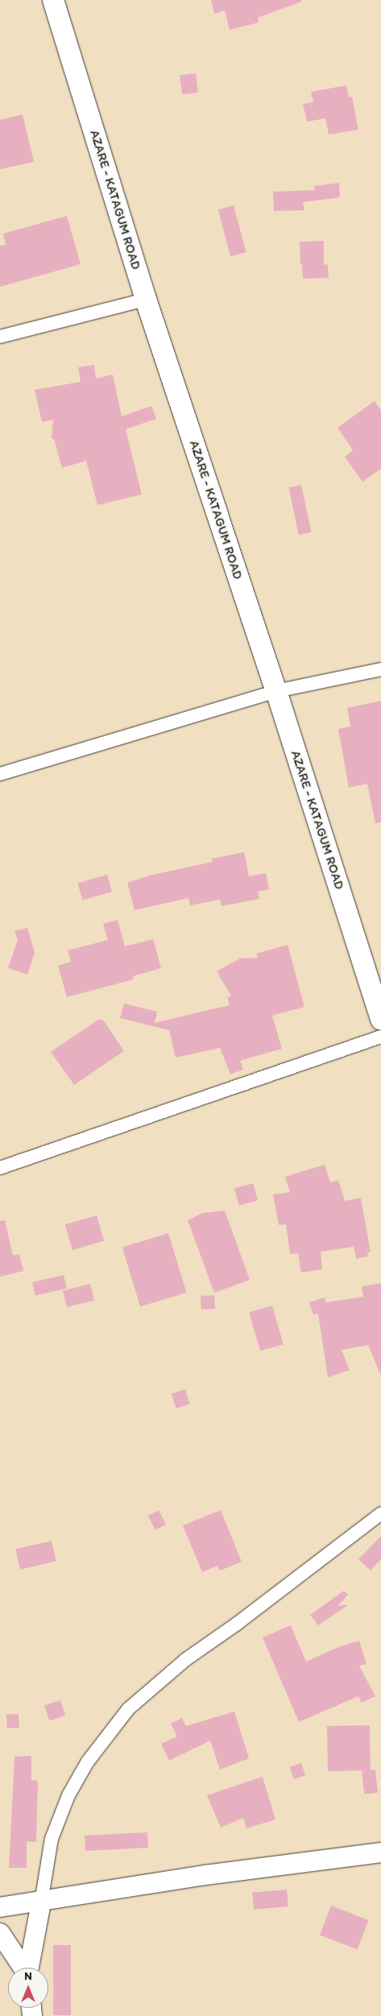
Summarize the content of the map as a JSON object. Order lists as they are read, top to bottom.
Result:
{
  "streets": {
    "main road": ["AZARE - KATAGUM ROAD"]
  },
  "north": "top"
}
